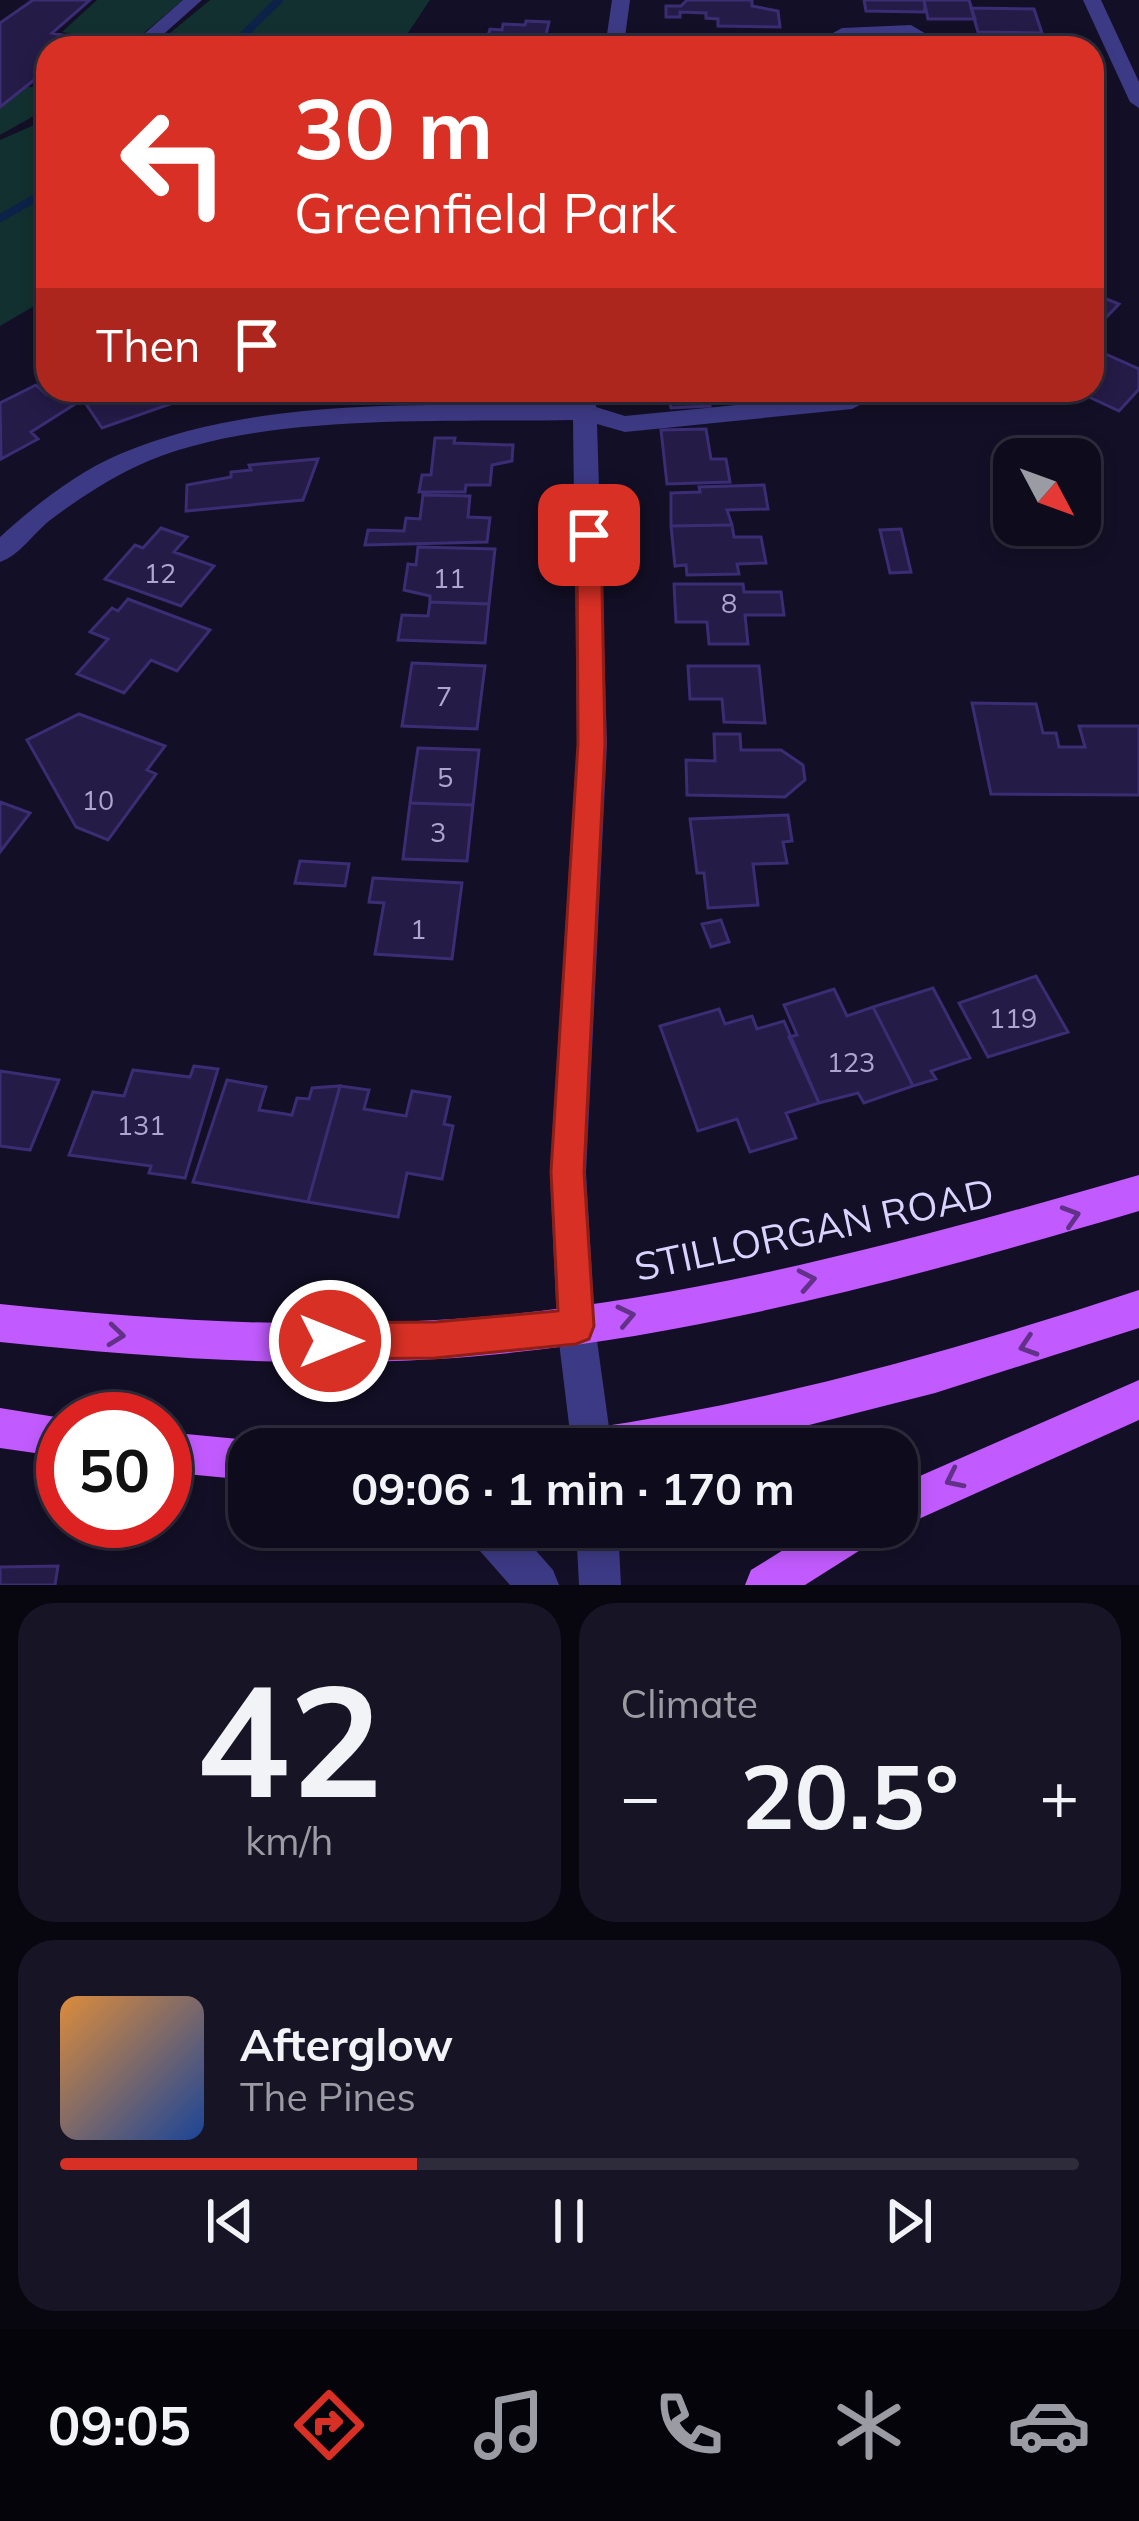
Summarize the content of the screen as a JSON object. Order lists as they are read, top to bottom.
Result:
{
  "streets": {
    "main road": ["STILLORGAN ROAD"]
  },
  "house_numbers": [
    "12",
    "11",
    "8",
    "7",
    "5",
    "10",
    "3",
    "1",
    "119",
    "123",
    "131"
  ],
  "north": "bottom right",
  "page": {
    "turn": ["30 m", "Greenfield Park"],
    "then": "Then",
    "limit": "50",
    "trip": "09:06 · 1 min · 170 m",
    "tile": [
      ["42", "km/h"],
      "Climate"
    ],
    "heat": ["−", "20.5°", "+"],
    "song": ["Afterglow", "The Pines"],
    "tabs": "09:05"
  }
}
